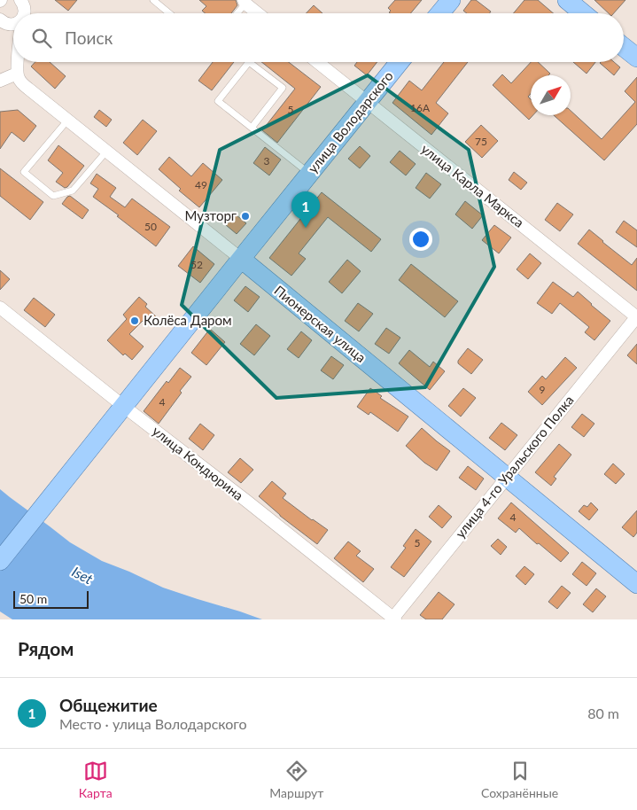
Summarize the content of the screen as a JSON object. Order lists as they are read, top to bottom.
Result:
{
  "streets": {
    "main road": ["улица Володарского", "Пионерская улица"],
    "street": ["улица Карла Маркса", "улица Кондюрина", "улица 4-го Уральского Полка"]
  },
  "crossings": [
    ["улица Володарского", "улица Карла Маркса"],
    ["улица Володарского", "Пионерская улица"],
    ["улица Володарского", "улица Кондюрина"],
    ["улица Карла Маркса", "улица 4-го Уральского Полка"],
    ["Пионерская улица", "улица 4-го Уральского Полка"],
    ["улица Кондюрина", "улица 4-го Уральского Полка"]
  ],
  "water": ["Iset"],
  "places": ["Музторг", "Колёса Даром"],
  "house_numbers": [
    "16А",
    "5",
    "75",
    "3",
    "49",
    "50",
    "52",
    "9",
    "4",
    "4",
    "5"
  ],
  "scale_bar": "50 m",
  "north": "top right",
  "page": {
    "search": "Поиск",
    "pins": "1",
    "scale": "50 m",
    "heading": "Рядом",
    "list": [
      {
        "mark": "1",
        "name": "Общежитие",
        "note": "Место · улица Володарского",
        "value": "80 m"
      }
    ],
    "nav": ["Карта", "Маршрут", "Сохранённые"]
  }
}
